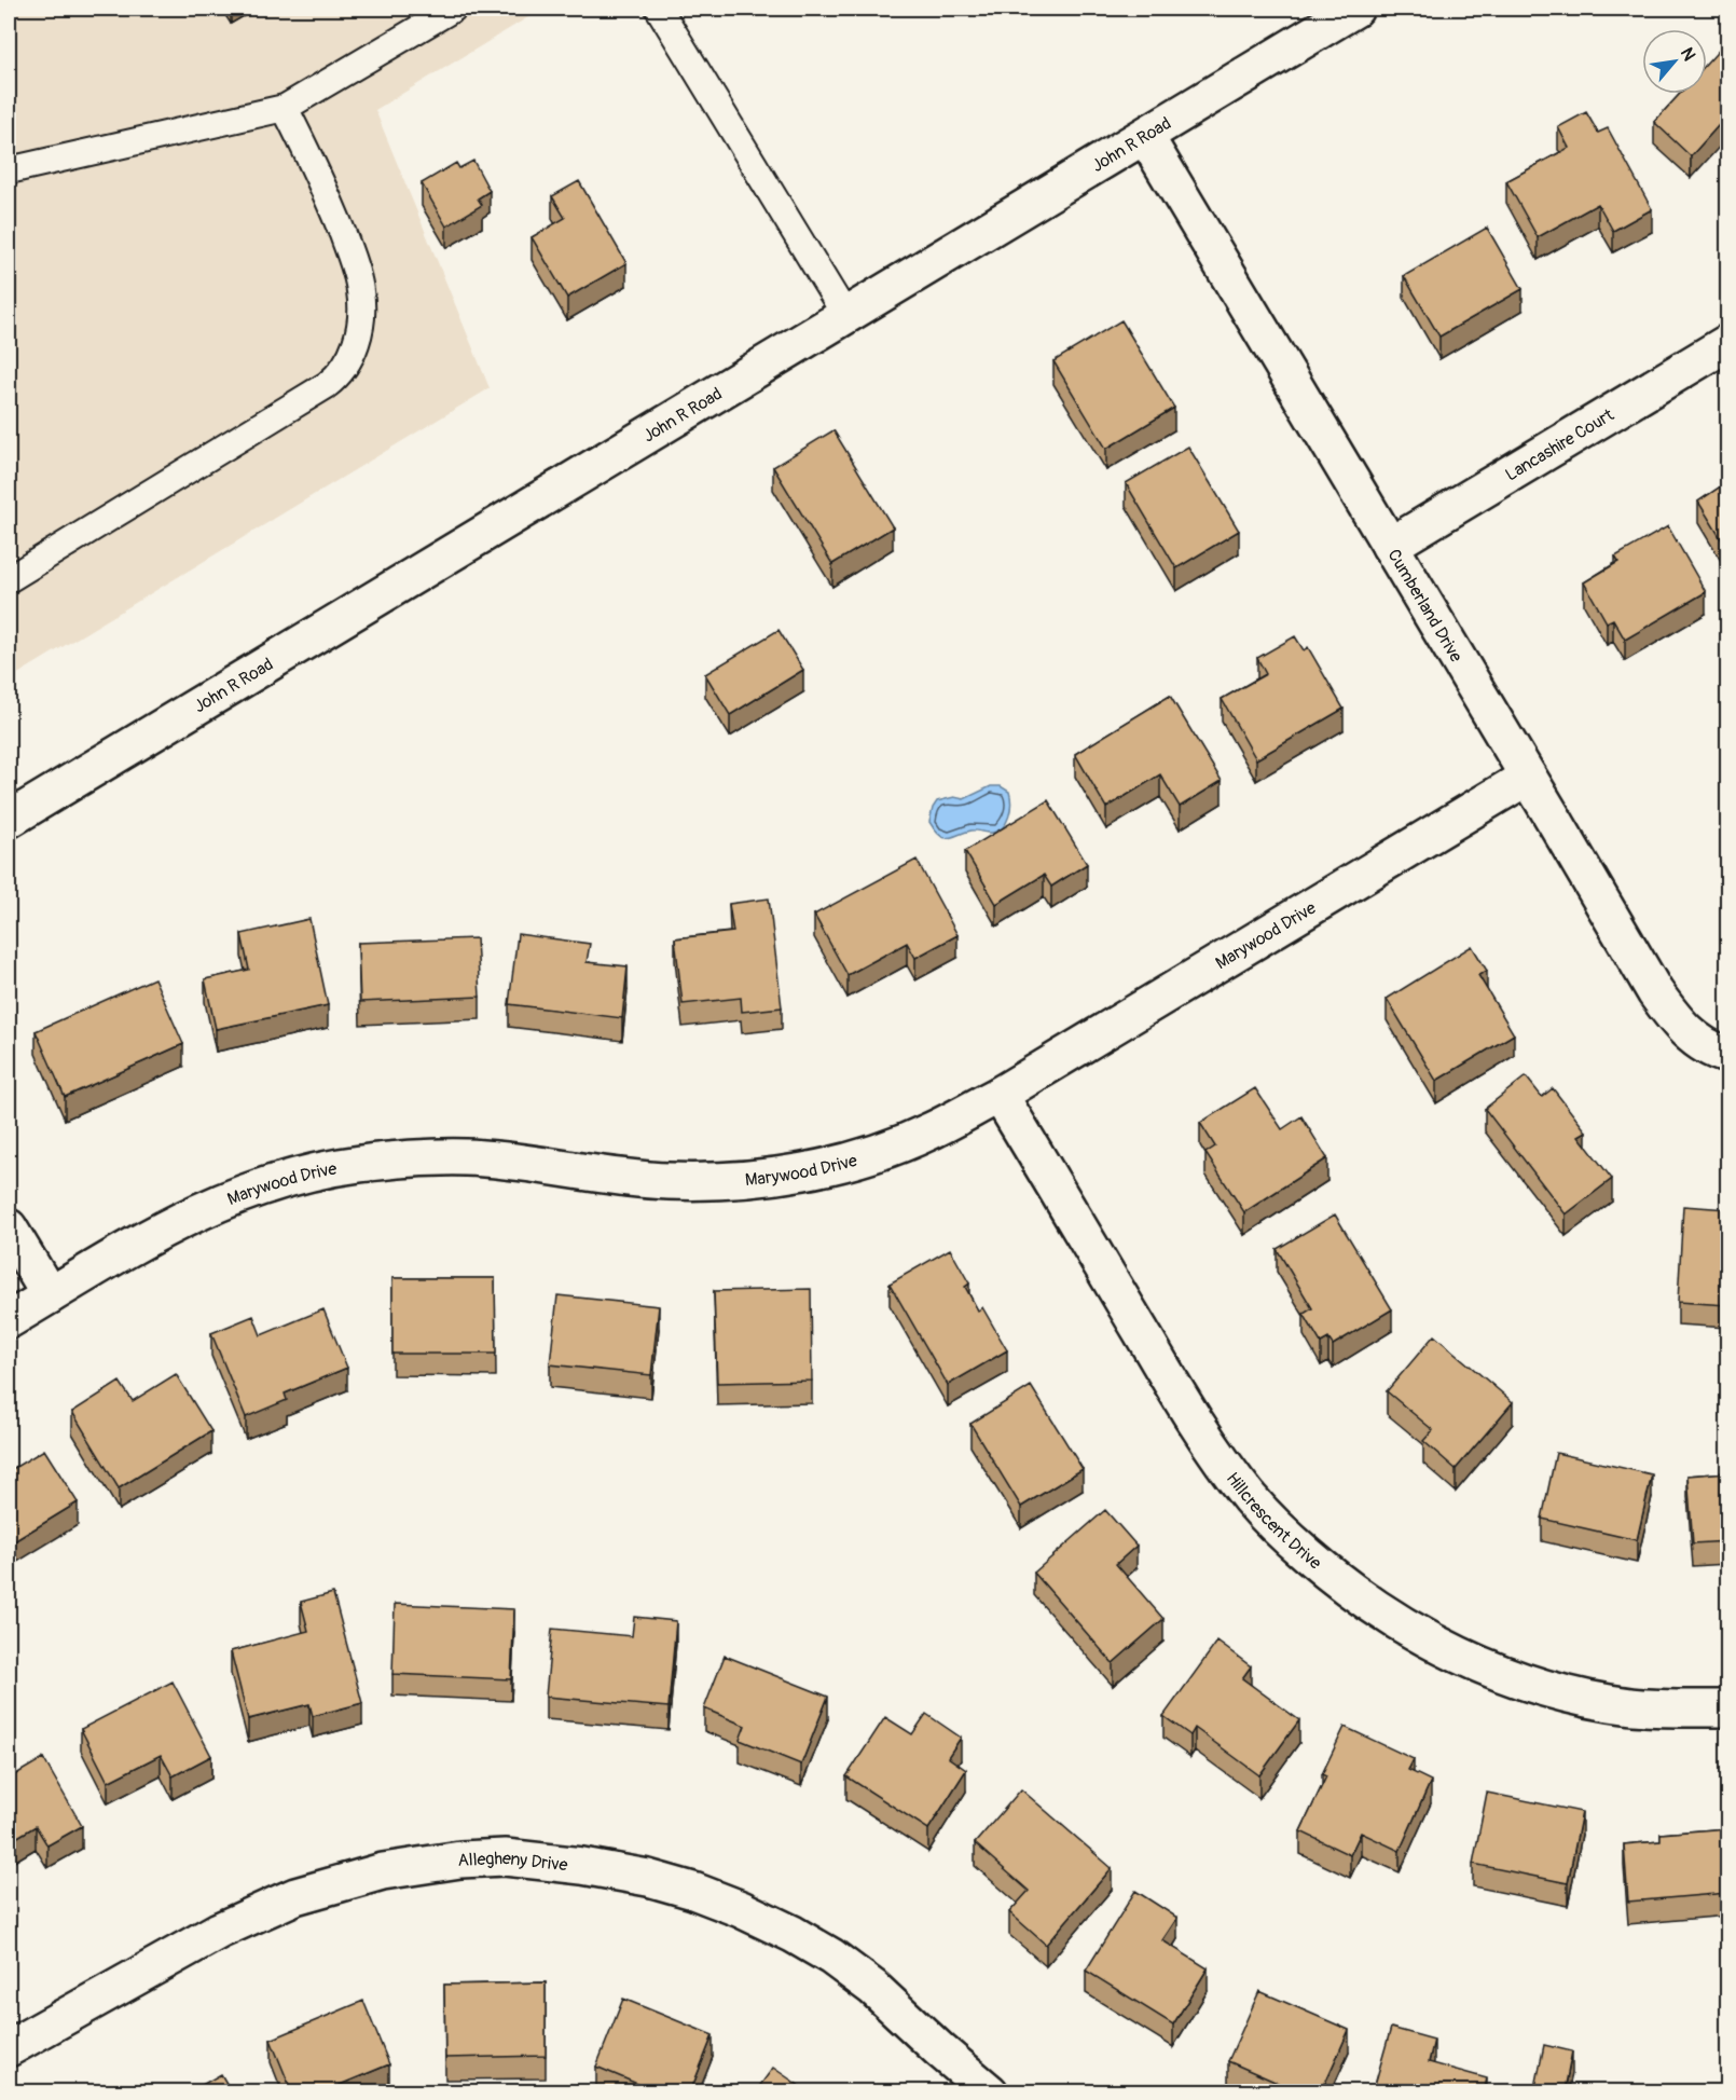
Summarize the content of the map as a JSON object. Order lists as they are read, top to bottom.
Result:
{
  "streets": {
    "street": [
      "John R Road",
      "Lancashire Court",
      "Cumberland Drive",
      "Marywood Drive",
      "Hillcrescent Drive",
      "Allegheny Drive"
    ]
  },
  "crossings": [
    ["John R Road", "Cumberland Drive"],
    ["Lancashire Court", "Cumberland Drive"],
    ["Cumberland Drive", "Marywood Drive"],
    ["Marywood Drive", "Hillcrescent Drive"]
  ],
  "north": "top right"
}
